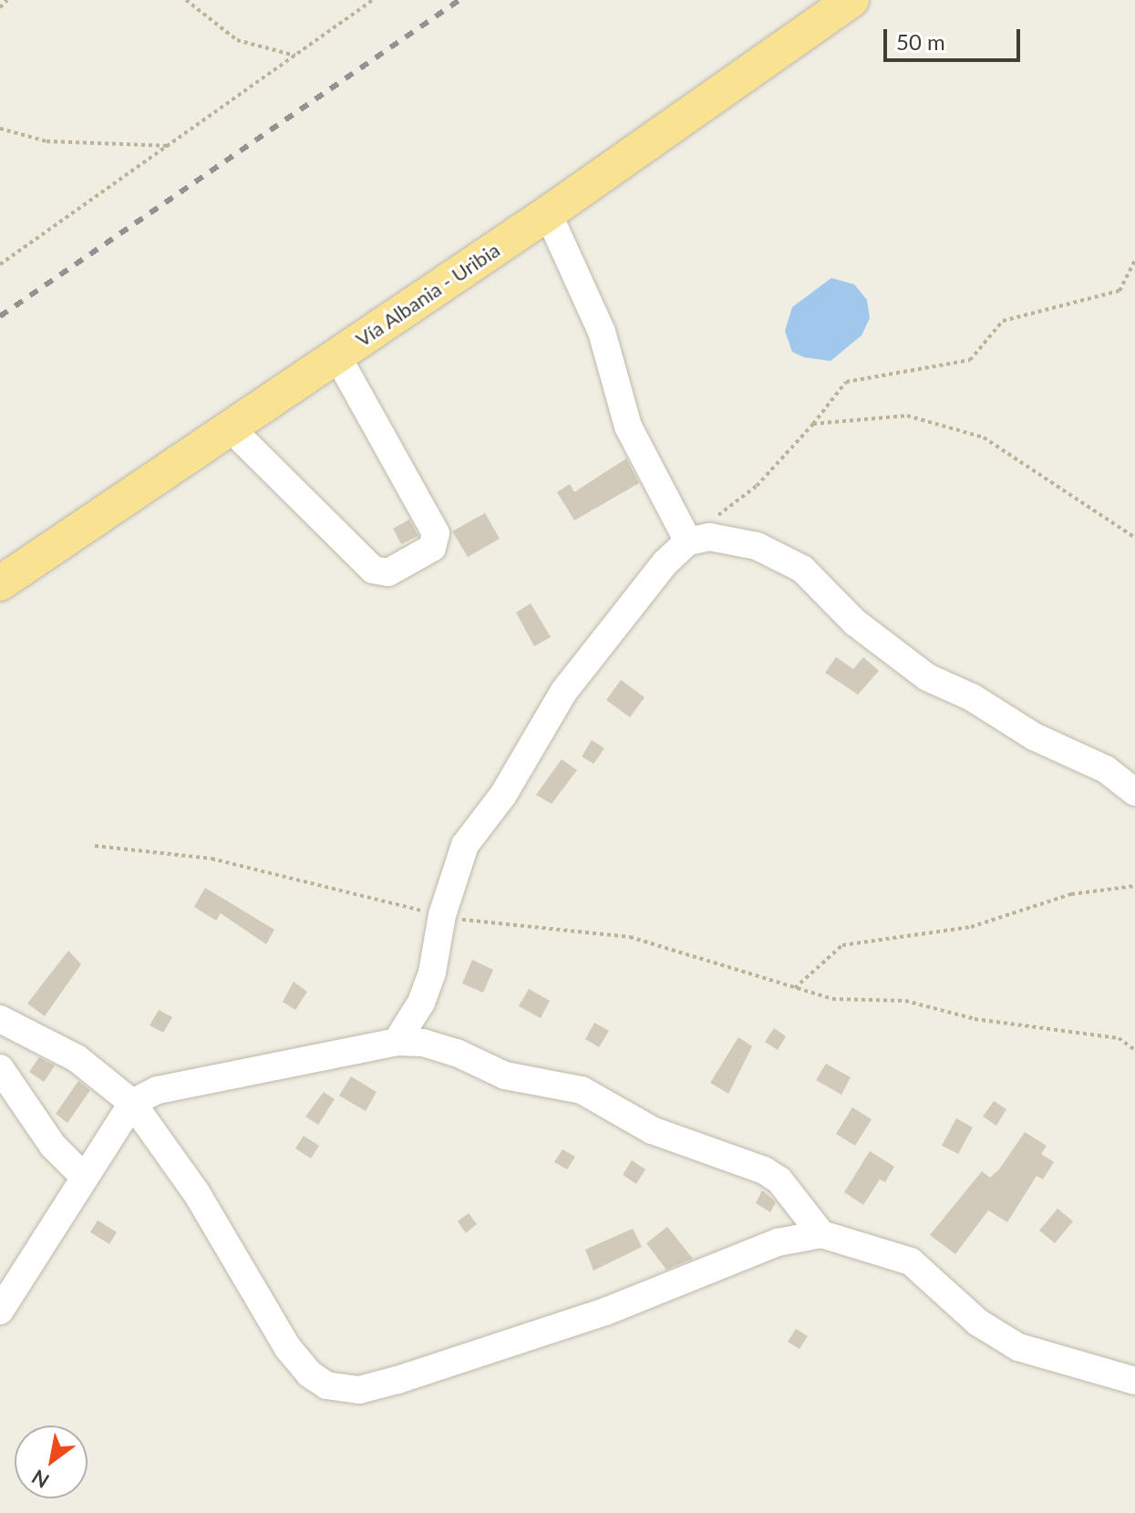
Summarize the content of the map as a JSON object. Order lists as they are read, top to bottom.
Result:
{
  "streets": {
    "main road": ["Vía Albania - Uribia"]
  },
  "scale_bar": "50 m",
  "north": "bottom left"
}
